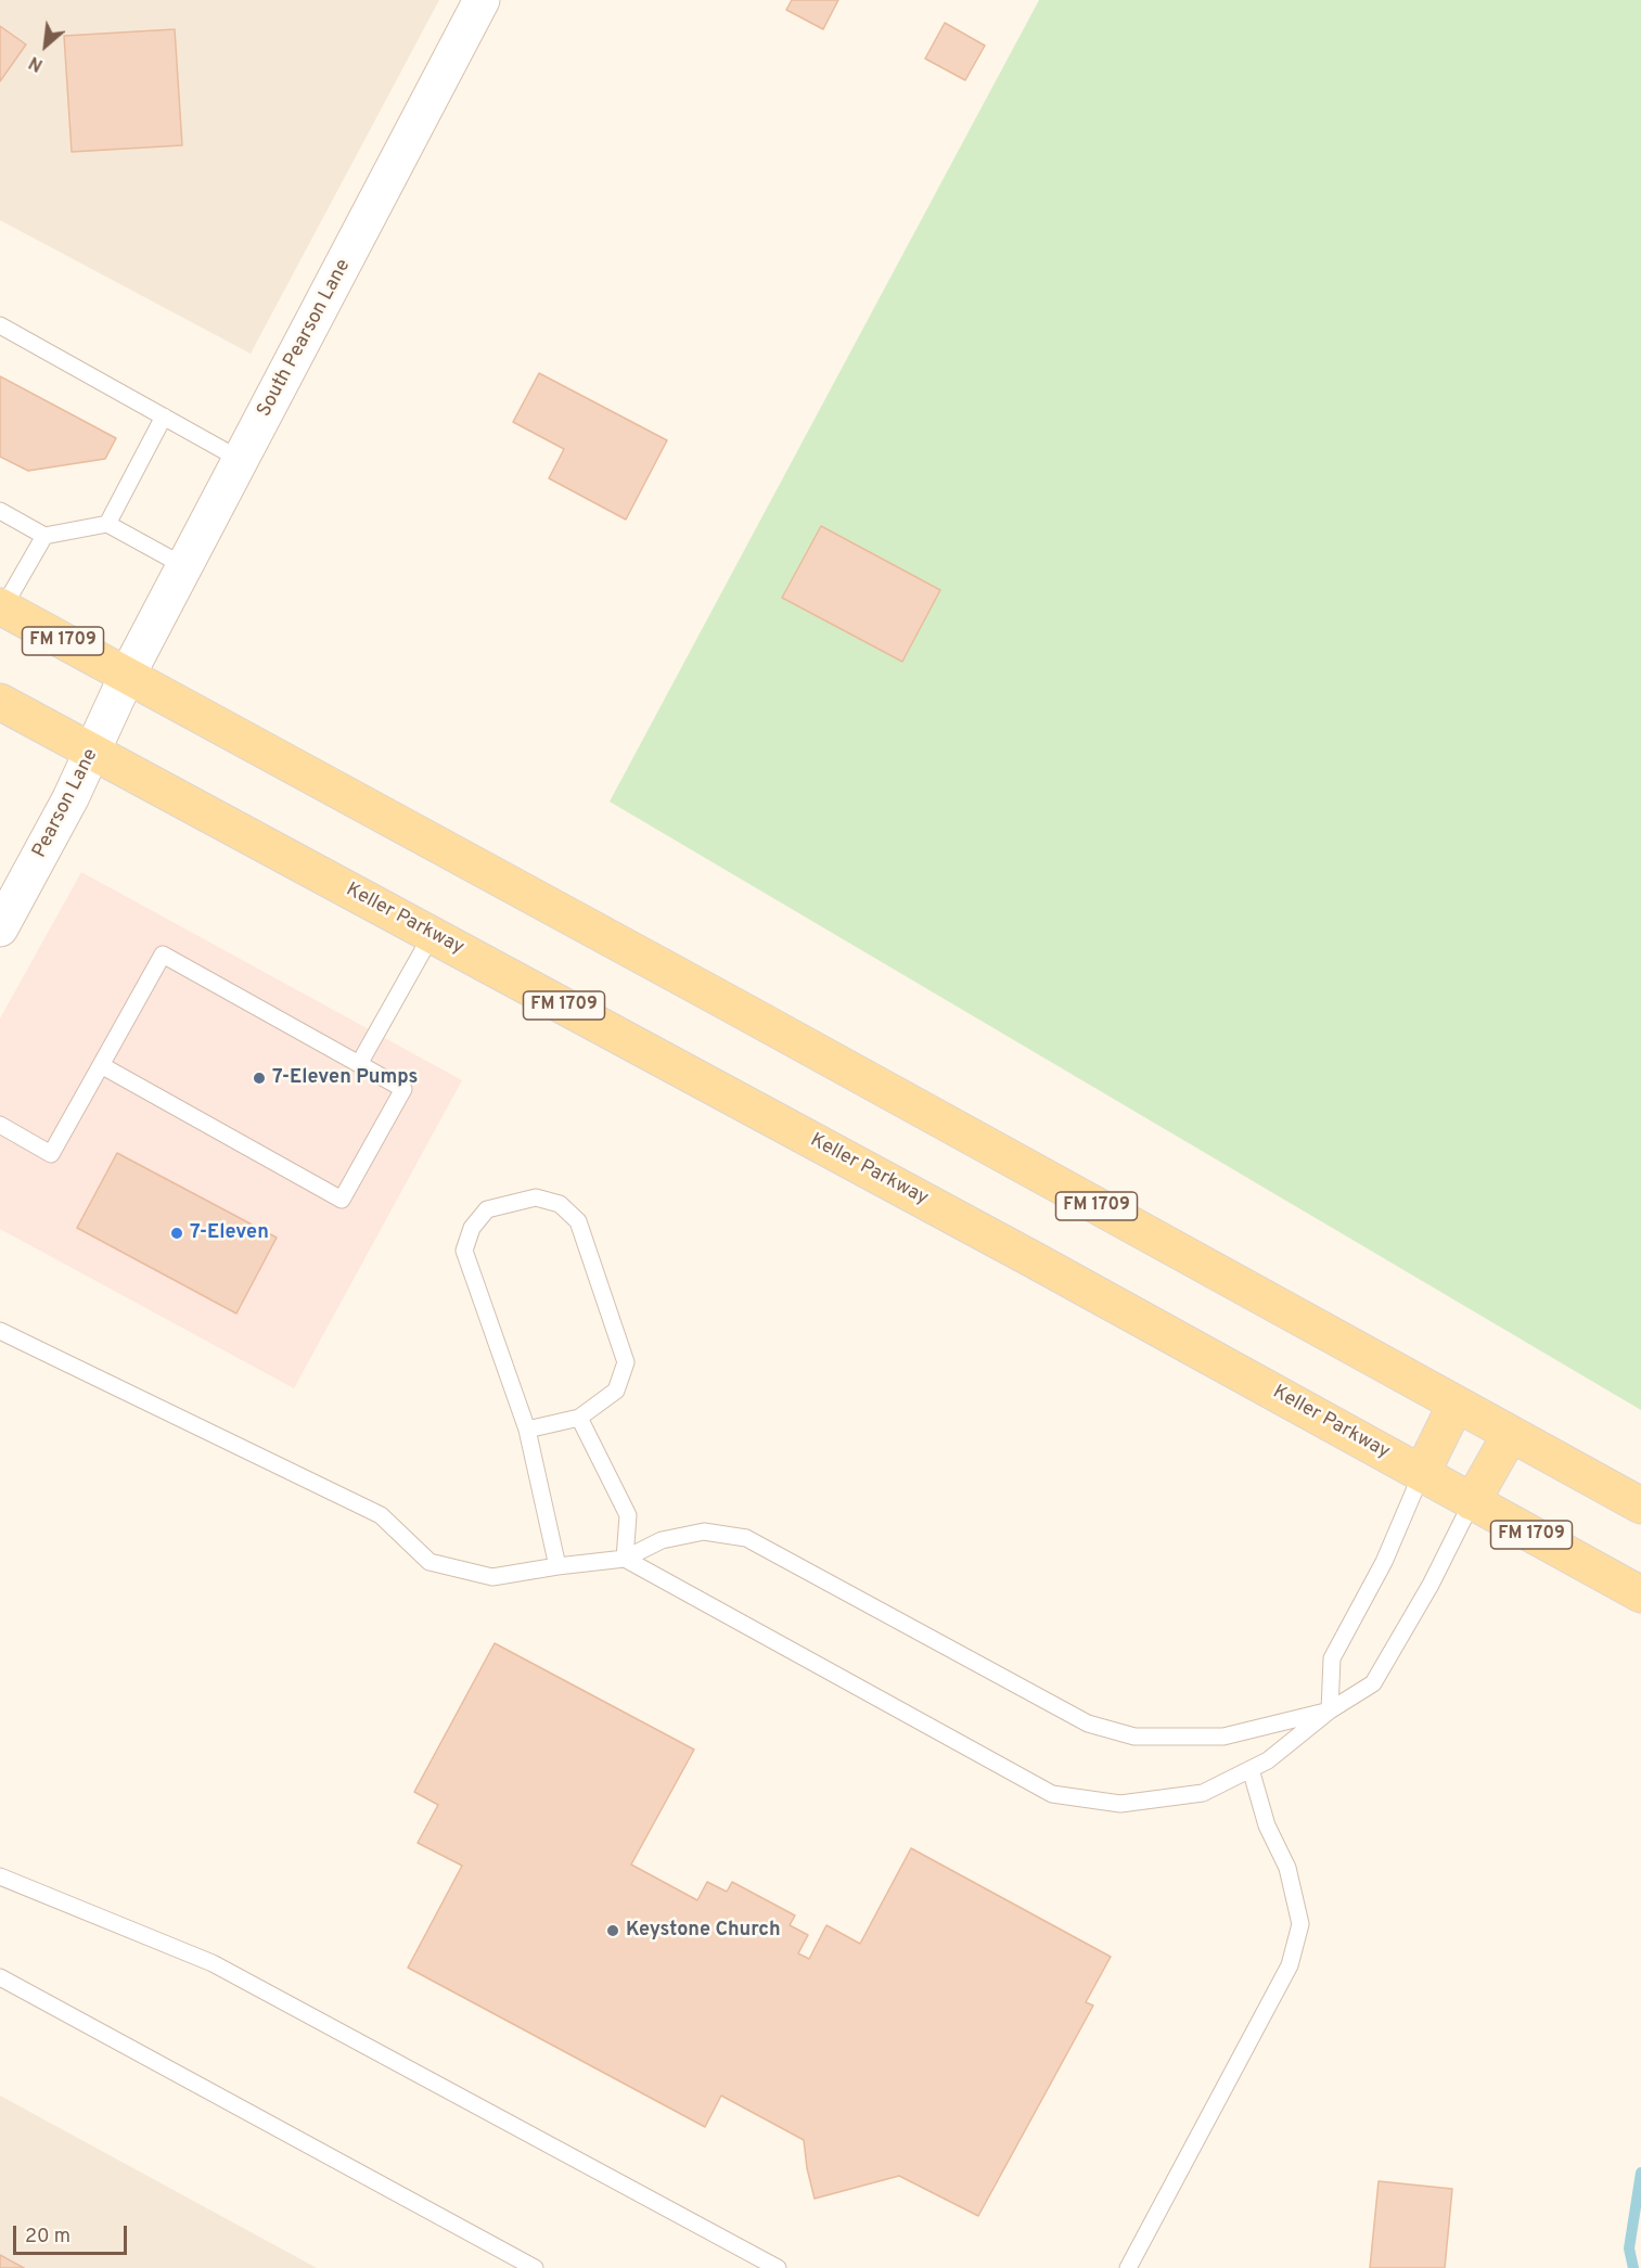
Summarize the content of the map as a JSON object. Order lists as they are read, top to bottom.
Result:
{
  "streets": {
    "main road": ["FM 1709", "Keller Parkway"],
    "street": ["South Pearson Lane", "Pearson Lane"]
  },
  "crossings": [
    ["South Pearson Lane", "FM 1709"],
    ["South Pearson Lane", "Pearson Lane"],
    ["FM 1709", "Pearson Lane"],
    ["FM 1709", "Keller Parkway"],
    ["Pearson Lane", "Keller Parkway"]
  ],
  "places": ["7-Eleven Pumps", "7-Eleven", "Keystone Church"],
  "scale_bar": "20 m",
  "north": "bottom left"
}
